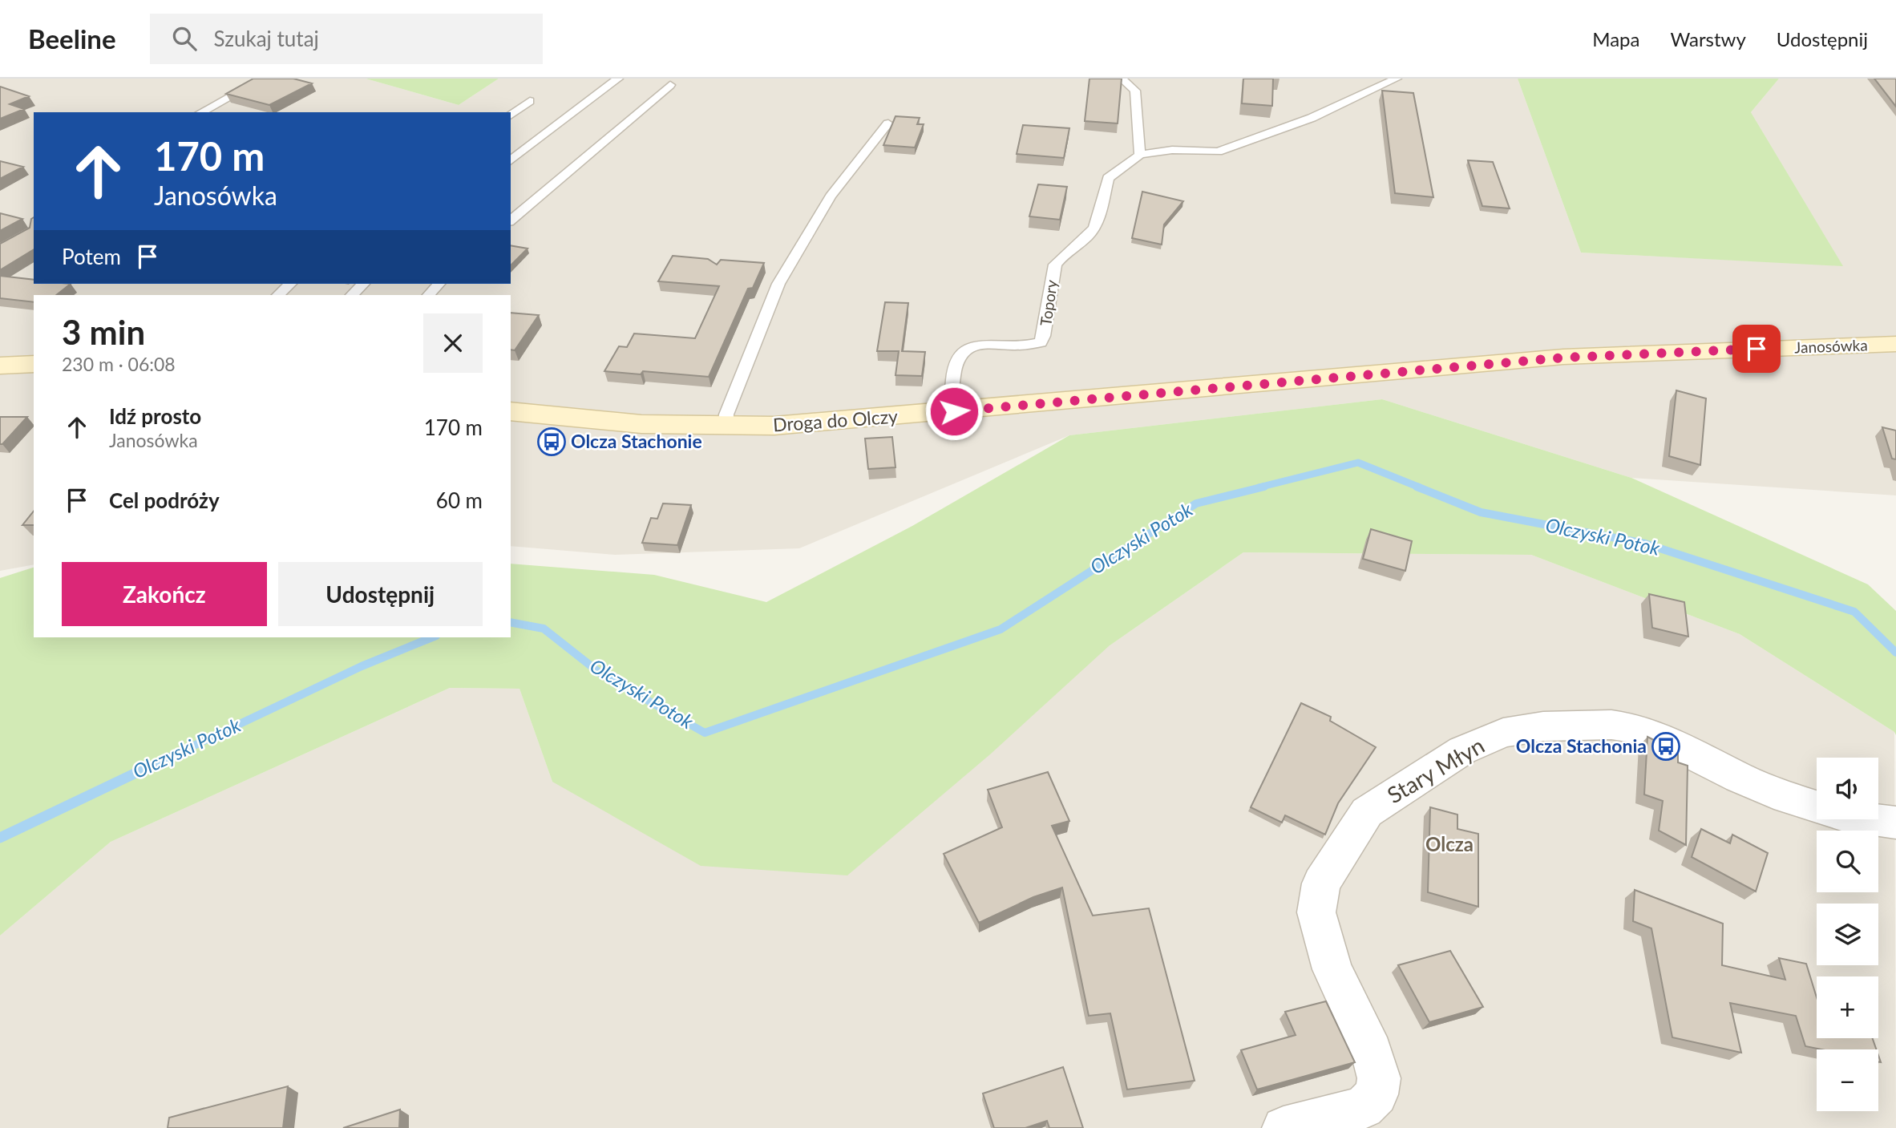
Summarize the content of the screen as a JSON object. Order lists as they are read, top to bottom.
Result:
{
  "streets": {
    "street": ["Janosówka", "Droga do Olczy", "Stary Młyn"],
    "lane": ["Topory"]
  },
  "crossings": [
    ["Topory", "Droga do Olczy"],
    ["Janosówka", "Droga do Olczy"]
  ],
  "districts": ["Olcza"],
  "water": ["Olczyski Potok"],
  "places": {
    "bus stop": ["Olcza Stachonie", "Olcza Stachonia"]
  },
  "page": {
    "header": "Beeline",
    "search": "Szukaj tutaj",
    "nav": ["Mapa", "Warstwy", "Udostępnij"],
    "turn": ["170 m", "Janosówka"],
    "then": "Potem",
    "heading": ["3 min", "230 m · 06:08"],
    "list": [
      {
        "name": "Idź prosto",
        "note": "Janosówka",
        "value": "170 m"
      },
      {
        "name": "Cel podróży",
        "value": "60 m"
      }
    ],
    "buttons": ["Zakończ", "Udostępnij"],
    "map_buttons": ["+", "−"]
  }
}
